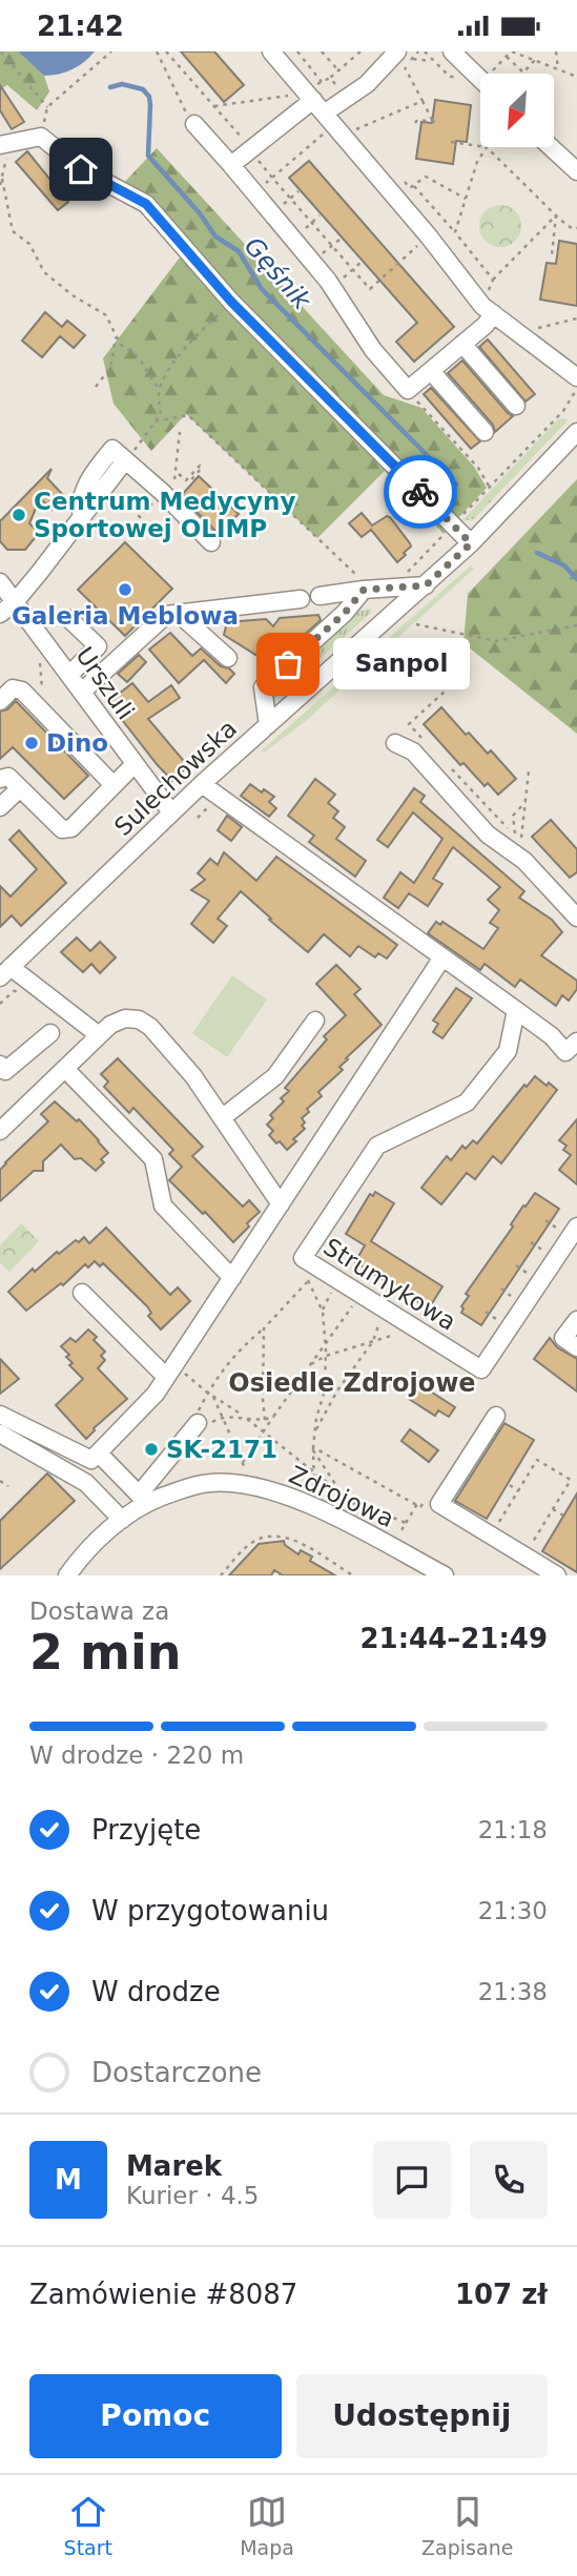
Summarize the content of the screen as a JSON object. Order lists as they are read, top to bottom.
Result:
{
  "streets": {
    "street": [
      "Urszuli",
      "Sulechowska",
      "Strumykowa",
      "Zdrojowa"
    ]
  },
  "crossings": [
    ["Urszuli", "Sulechowska"]
  ],
  "districts": ["Osiedle Zdrojowe"],
  "water": ["Gęśnik"],
  "places": [
    "Centrum Medycyny Sportowej OLIMP",
    "Galeria Meblowa",
    "Sanpol",
    "Dino",
    "SK-2171"
  ],
  "north": "bottom left",
  "page": {
    "status": "21:42",
    "bubble": "Sanpol",
    "heading": ["2 min", "Dostawa za", "21:44–21:49"],
    "panel": [
      "Marek",
      "Kurier · 4.5",
      "Zamówienie #8087",
      "107 zł"
    ],
    "bar": "W drodze · 220 m",
    "list": [
      ["Przyjęte", "21:18"],
      ["W przygotowaniu", "21:30"],
      ["W drodze", "21:38"],
      "Dostarczone"
    ],
    "round": "M",
    "buttons": ["Pomoc", "Udostępnij"],
    "tabs": ["Start", "Mapa", "Zapisane"]
  }
}
